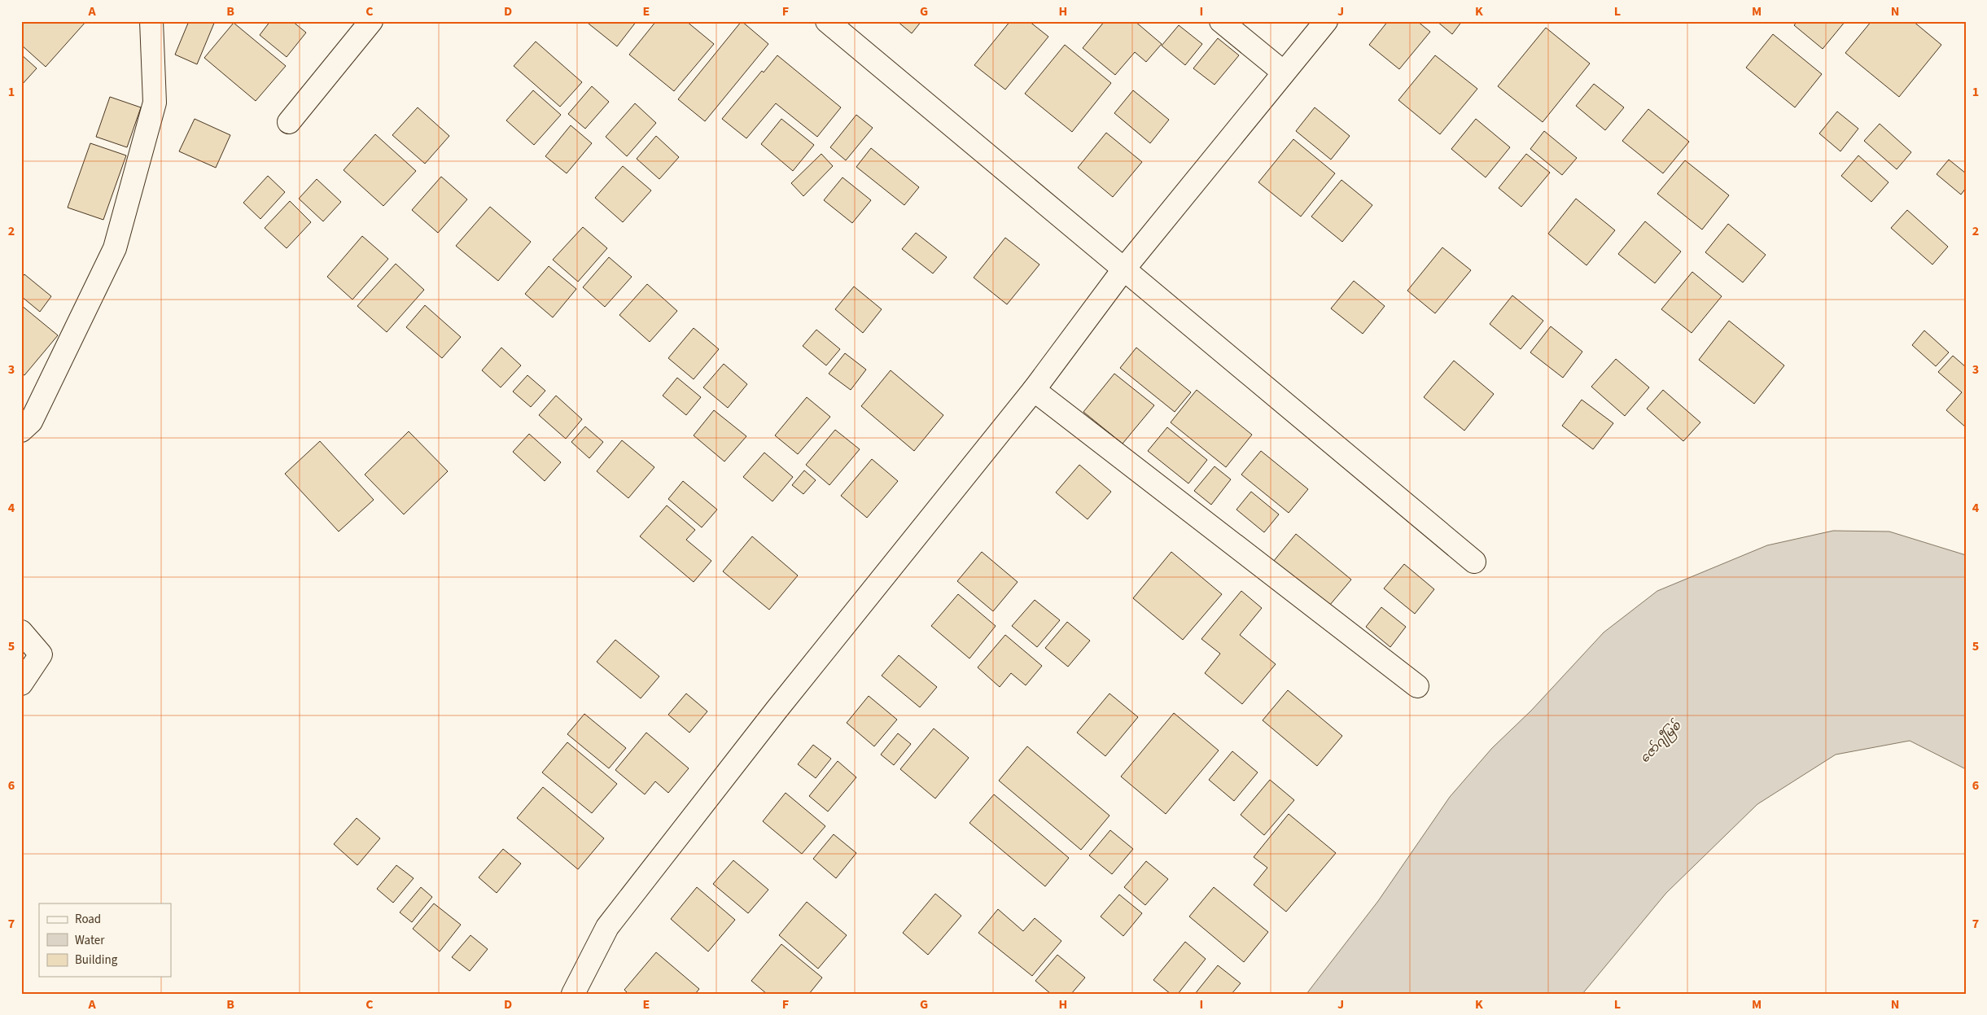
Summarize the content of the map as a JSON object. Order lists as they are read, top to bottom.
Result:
{
  "water": ["ဇော်ဂျီမြစ်"],
  "legend": ["Road", "Water", "Building"],
  "grid": {
    "columns": [
      "A",
      "B",
      "C",
      "D",
      "E",
      "F",
      "G",
      "H",
      "I",
      "J",
      "K",
      "L",
      "M",
      "N"
    ],
    "rows": [
      "1",
      "2",
      "3",
      "4",
      "5",
      "6",
      "7"
    ]
  }
}
